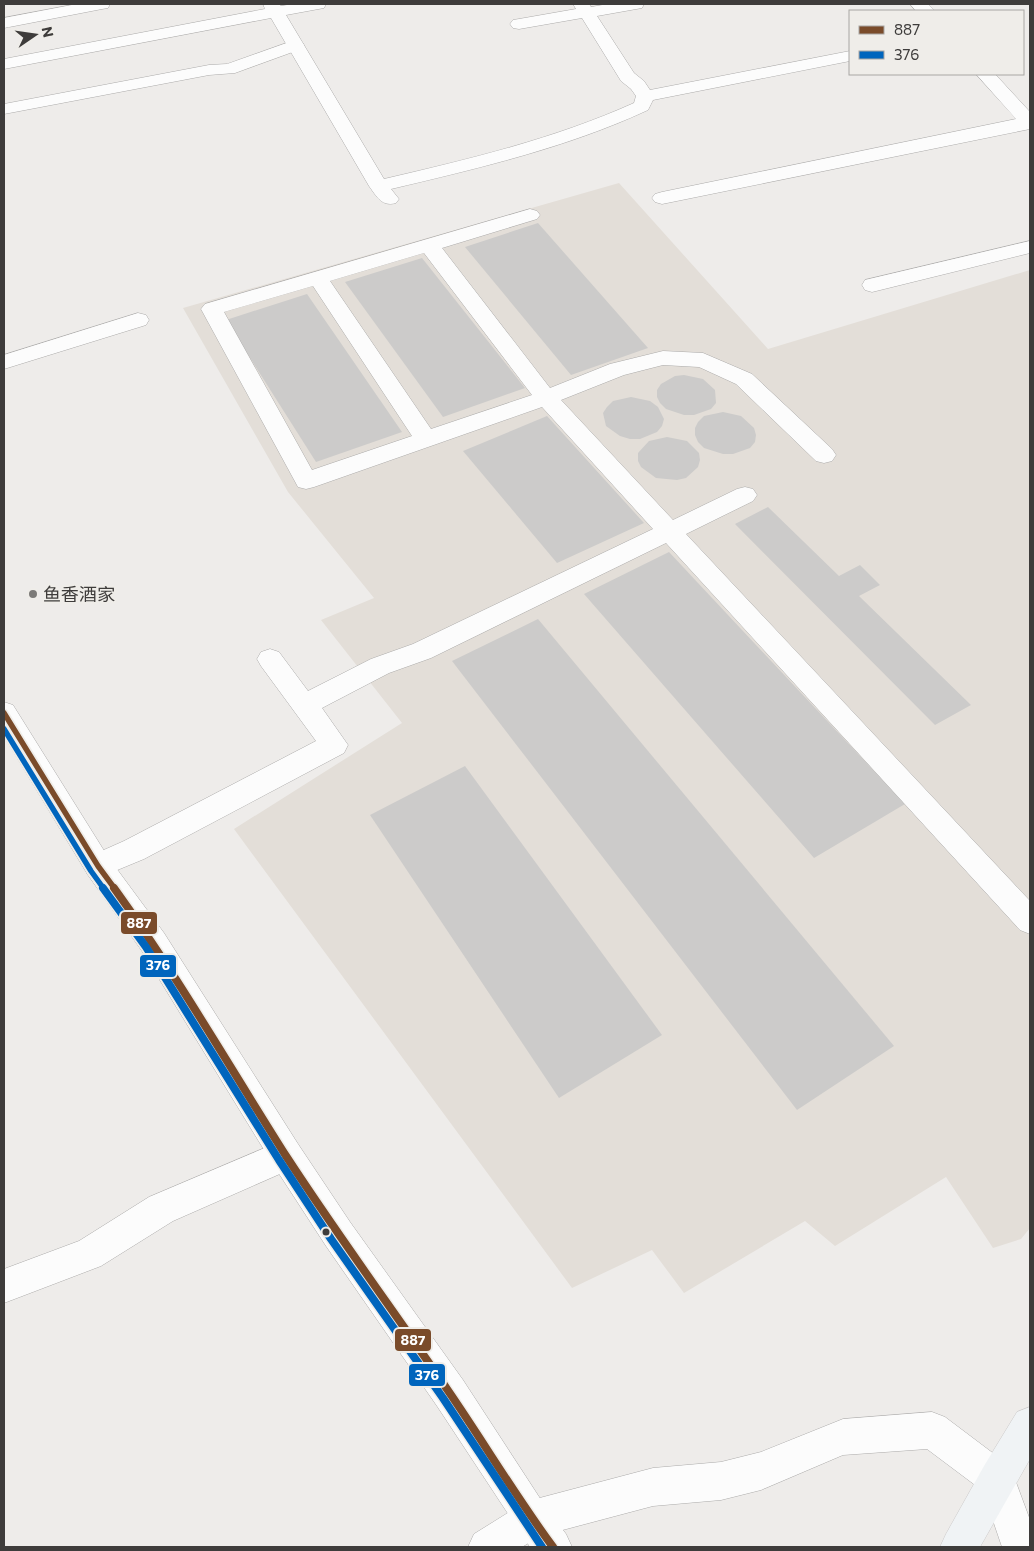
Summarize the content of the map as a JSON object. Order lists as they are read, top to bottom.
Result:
{
  "places": ["鱼香酒家"],
  "lines": ["transit line 887", "transit line 376"],
  "legend": ["887", "376"],
  "north": "right"
}
